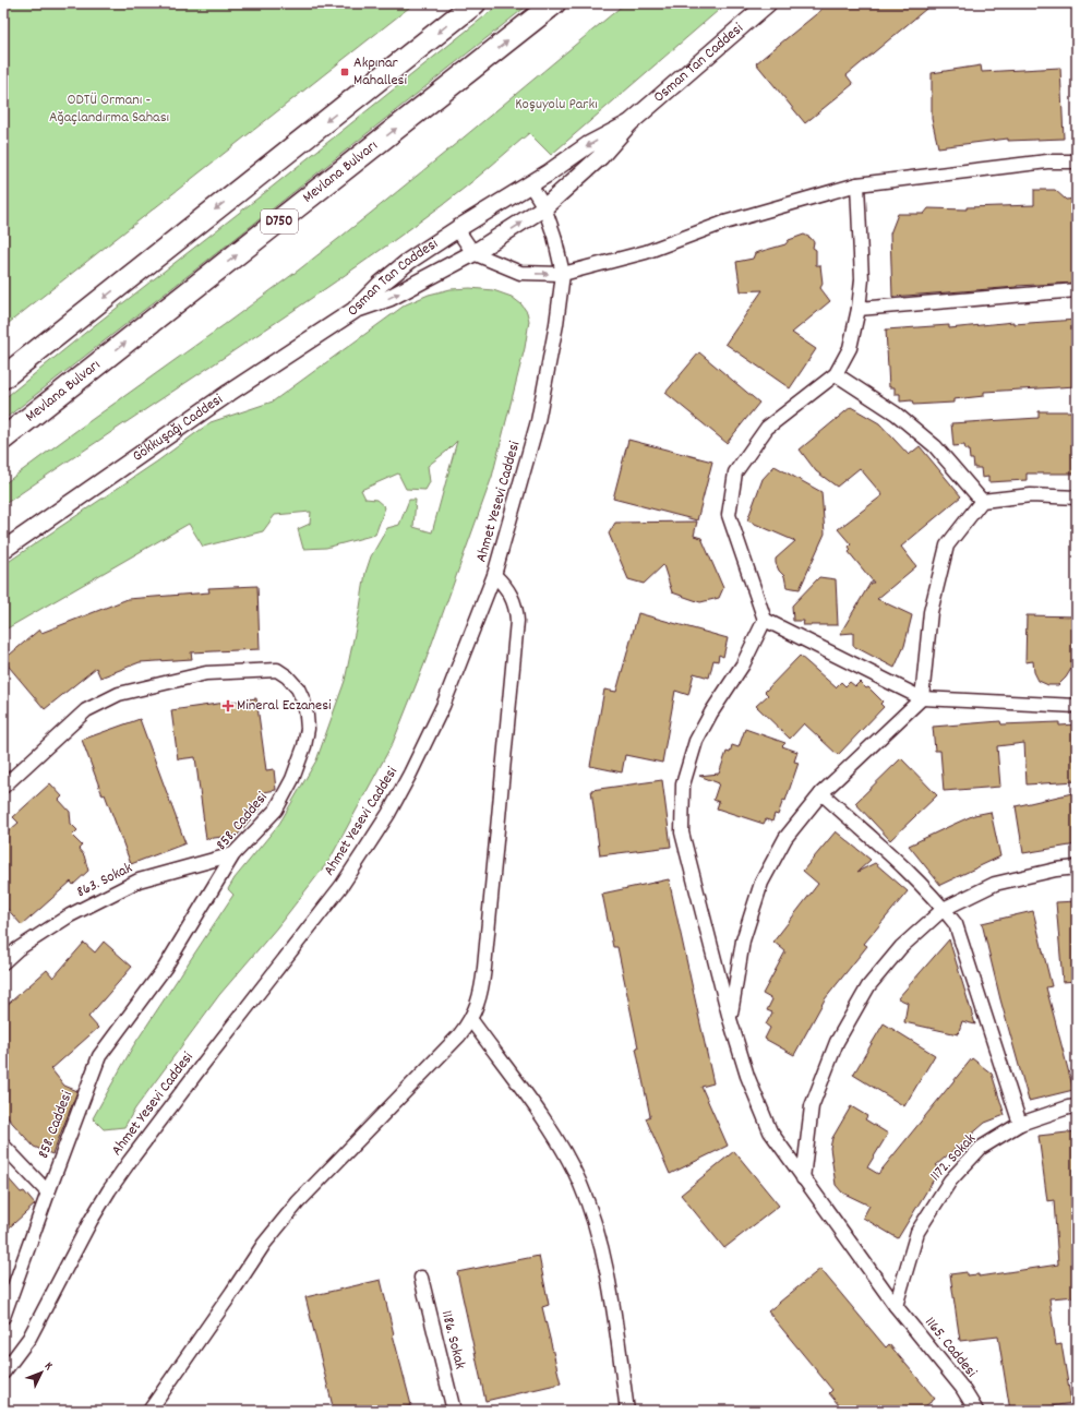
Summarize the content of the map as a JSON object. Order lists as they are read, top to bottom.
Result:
{
  "streets": {
    "highway": ["Mevlana Bulvarı", "D750"],
    "street": [
      "Osman Tan Caddesi",
      "Gökkuşağı Caddesi",
      "Ahmet Yesevi Caddesi",
      "858. Caddesi",
      "863. Sokak",
      "1172. Sokak",
      "1186. Sokak",
      "1165. Caddesi"
    ]
  },
  "crossings": [
    ["Osman Tan Caddesi", "Gökkuşağı Caddesi"],
    ["Osman Tan Caddesi", "Ahmet Yesevi Caddesi"],
    ["858. Caddesi", "863. Sokak"],
    ["1172. Sokak", "1165. Caddesi"]
  ],
  "parks": ["ODTÜ Ormanı - Ağaçlandırma Sahası", "Koşuyolu Parkı"],
  "places": {
    "transit": ["Akpınar Mahallesi"],
    "health": ["Mineral Eczanesi"]
  },
  "north": "top right"
}
